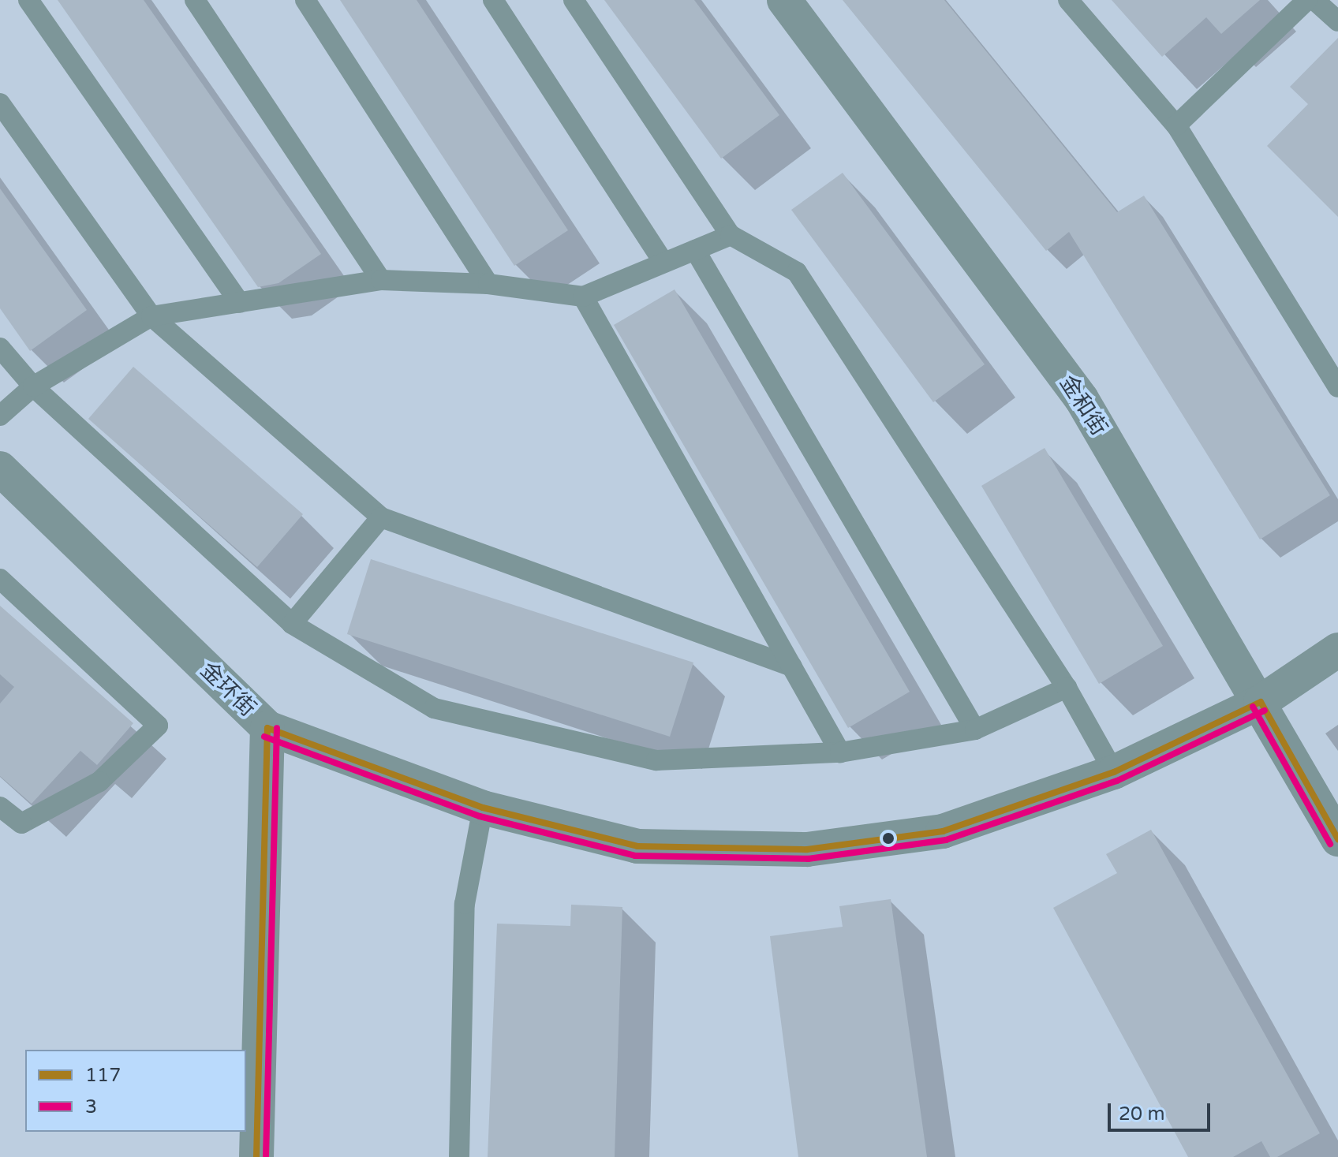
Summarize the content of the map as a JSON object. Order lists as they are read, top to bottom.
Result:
{
  "streets": {
    "street": ["金和街", "金环街"]
  },
  "crossings": [
    ["金和街", "金环街"]
  ],
  "lines": ["transit line 117", "transit line 3"],
  "legend": ["117", "3"],
  "scale_bar": "20 m"
}
